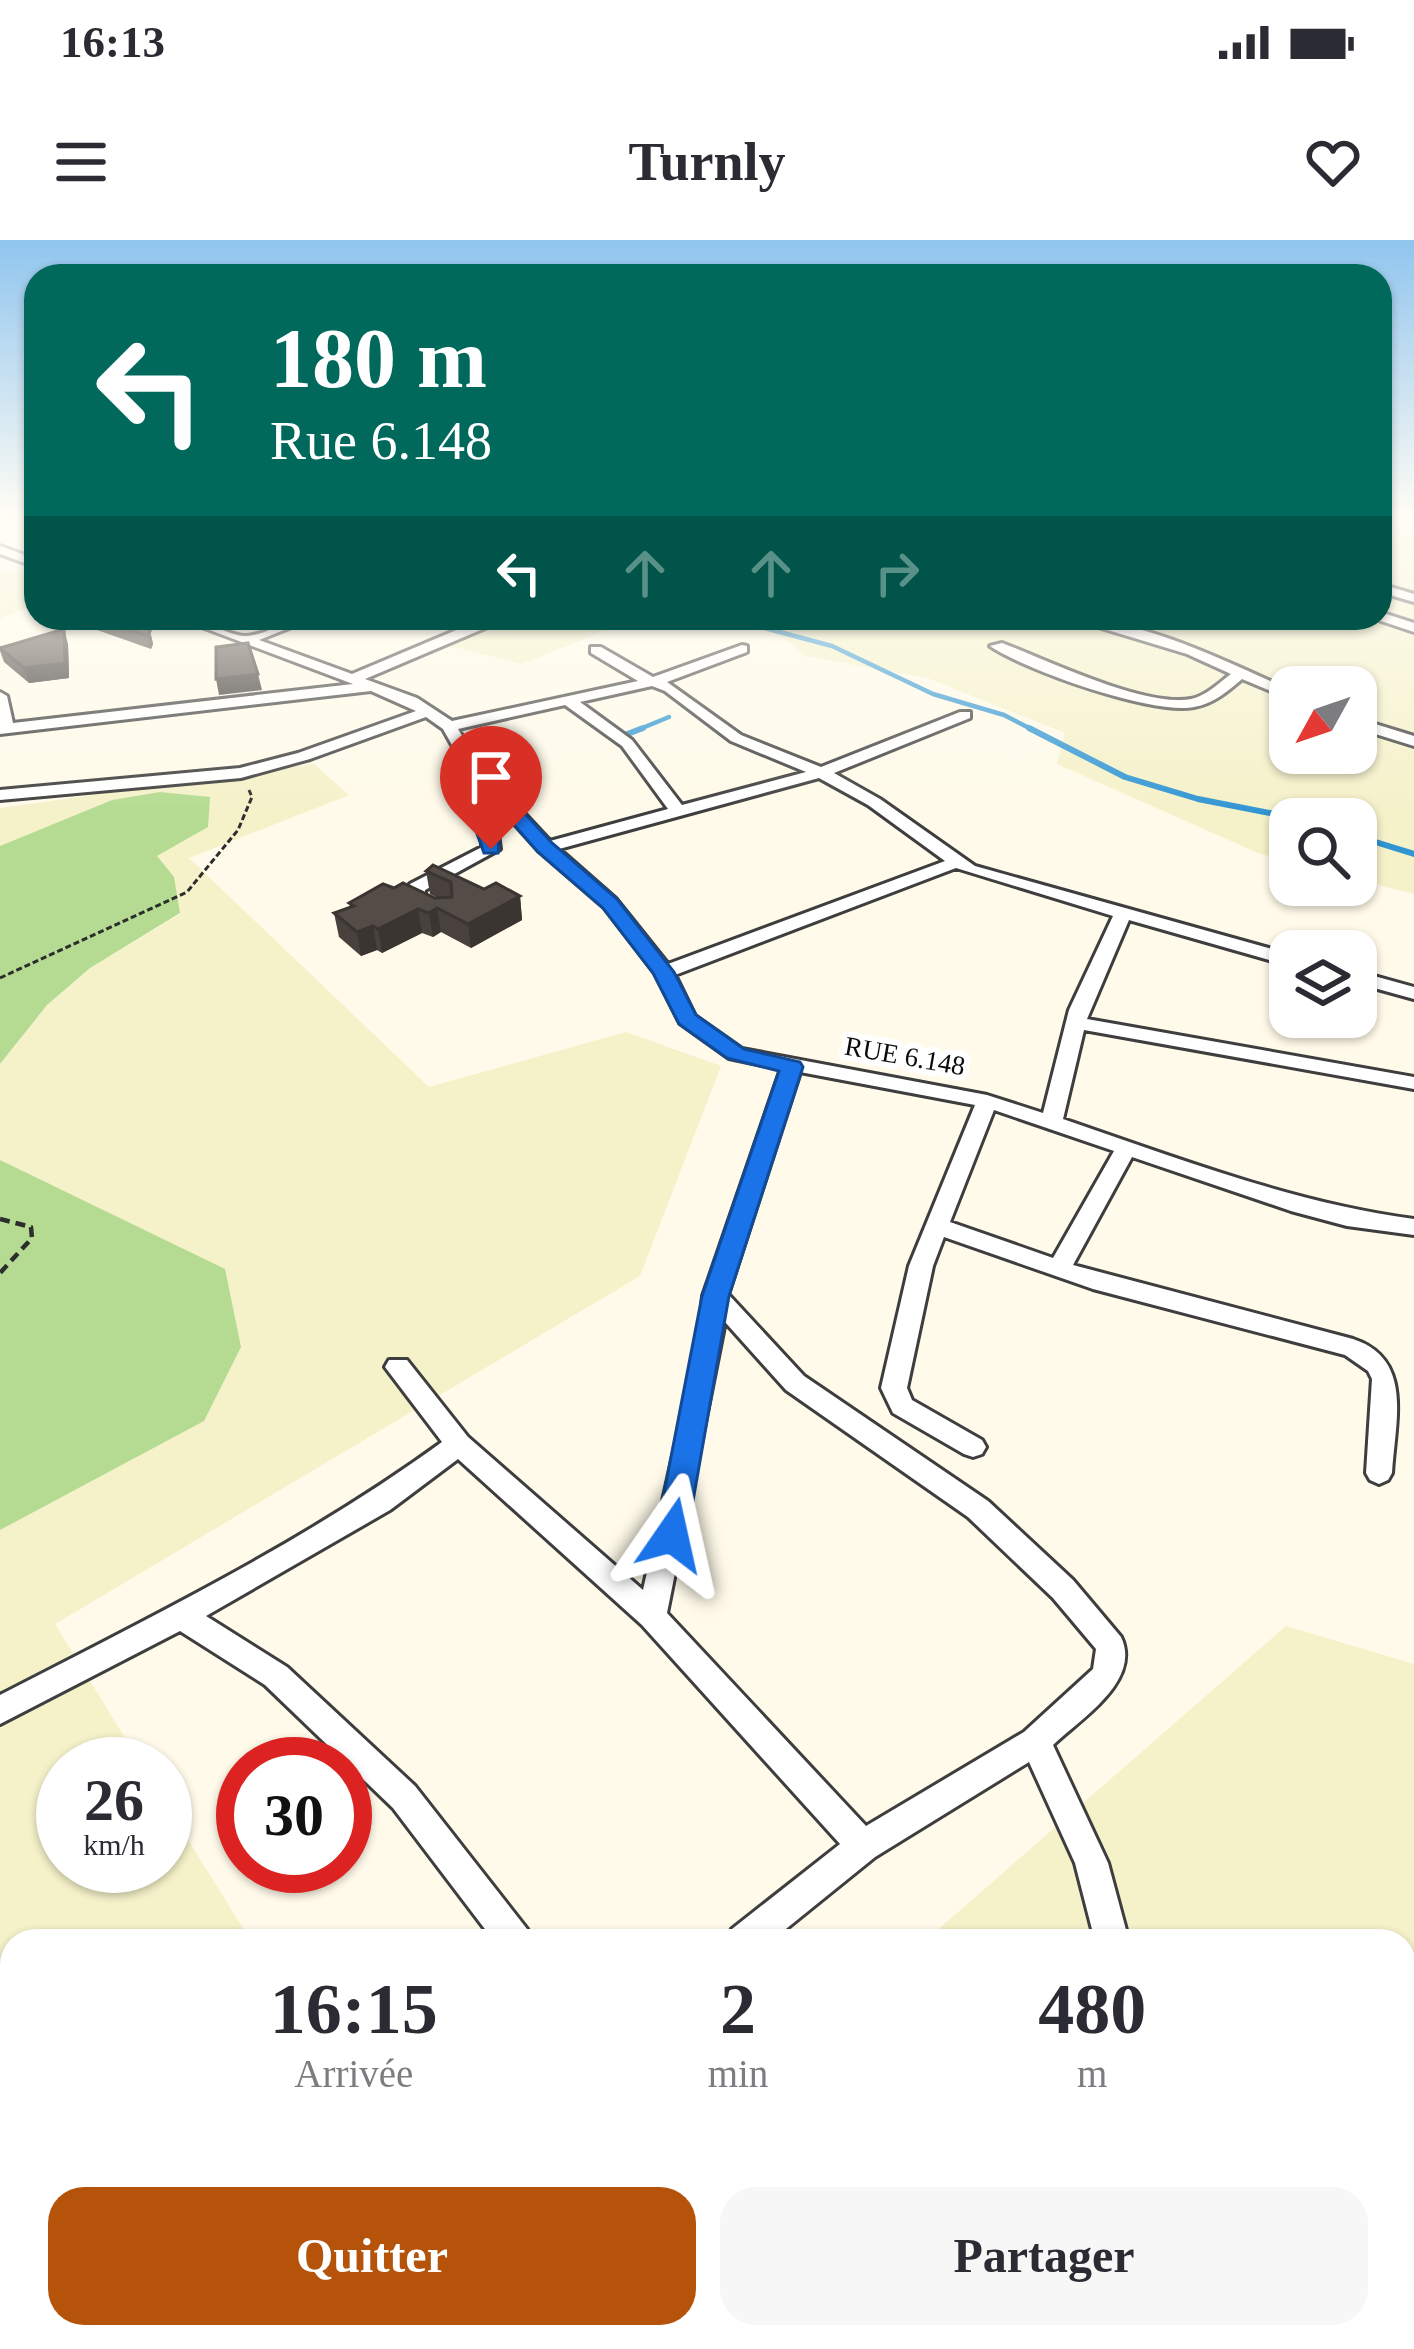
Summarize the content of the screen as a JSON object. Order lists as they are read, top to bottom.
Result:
{
  "streets": {
    "street": ["RUE 6.148"]
  },
  "north": "bottom left",
  "page": {
    "status": "16:13",
    "header": "Turnly",
    "turn": ["180 m", "Rue 6.148"],
    "speed": "26 km/h",
    "limit": "30",
    "eta": [
      "16:15",
      "Arrivée",
      "2",
      "min",
      "480",
      "m"
    ],
    "buttons": ["Quitter", "Partager"]
  }
}
